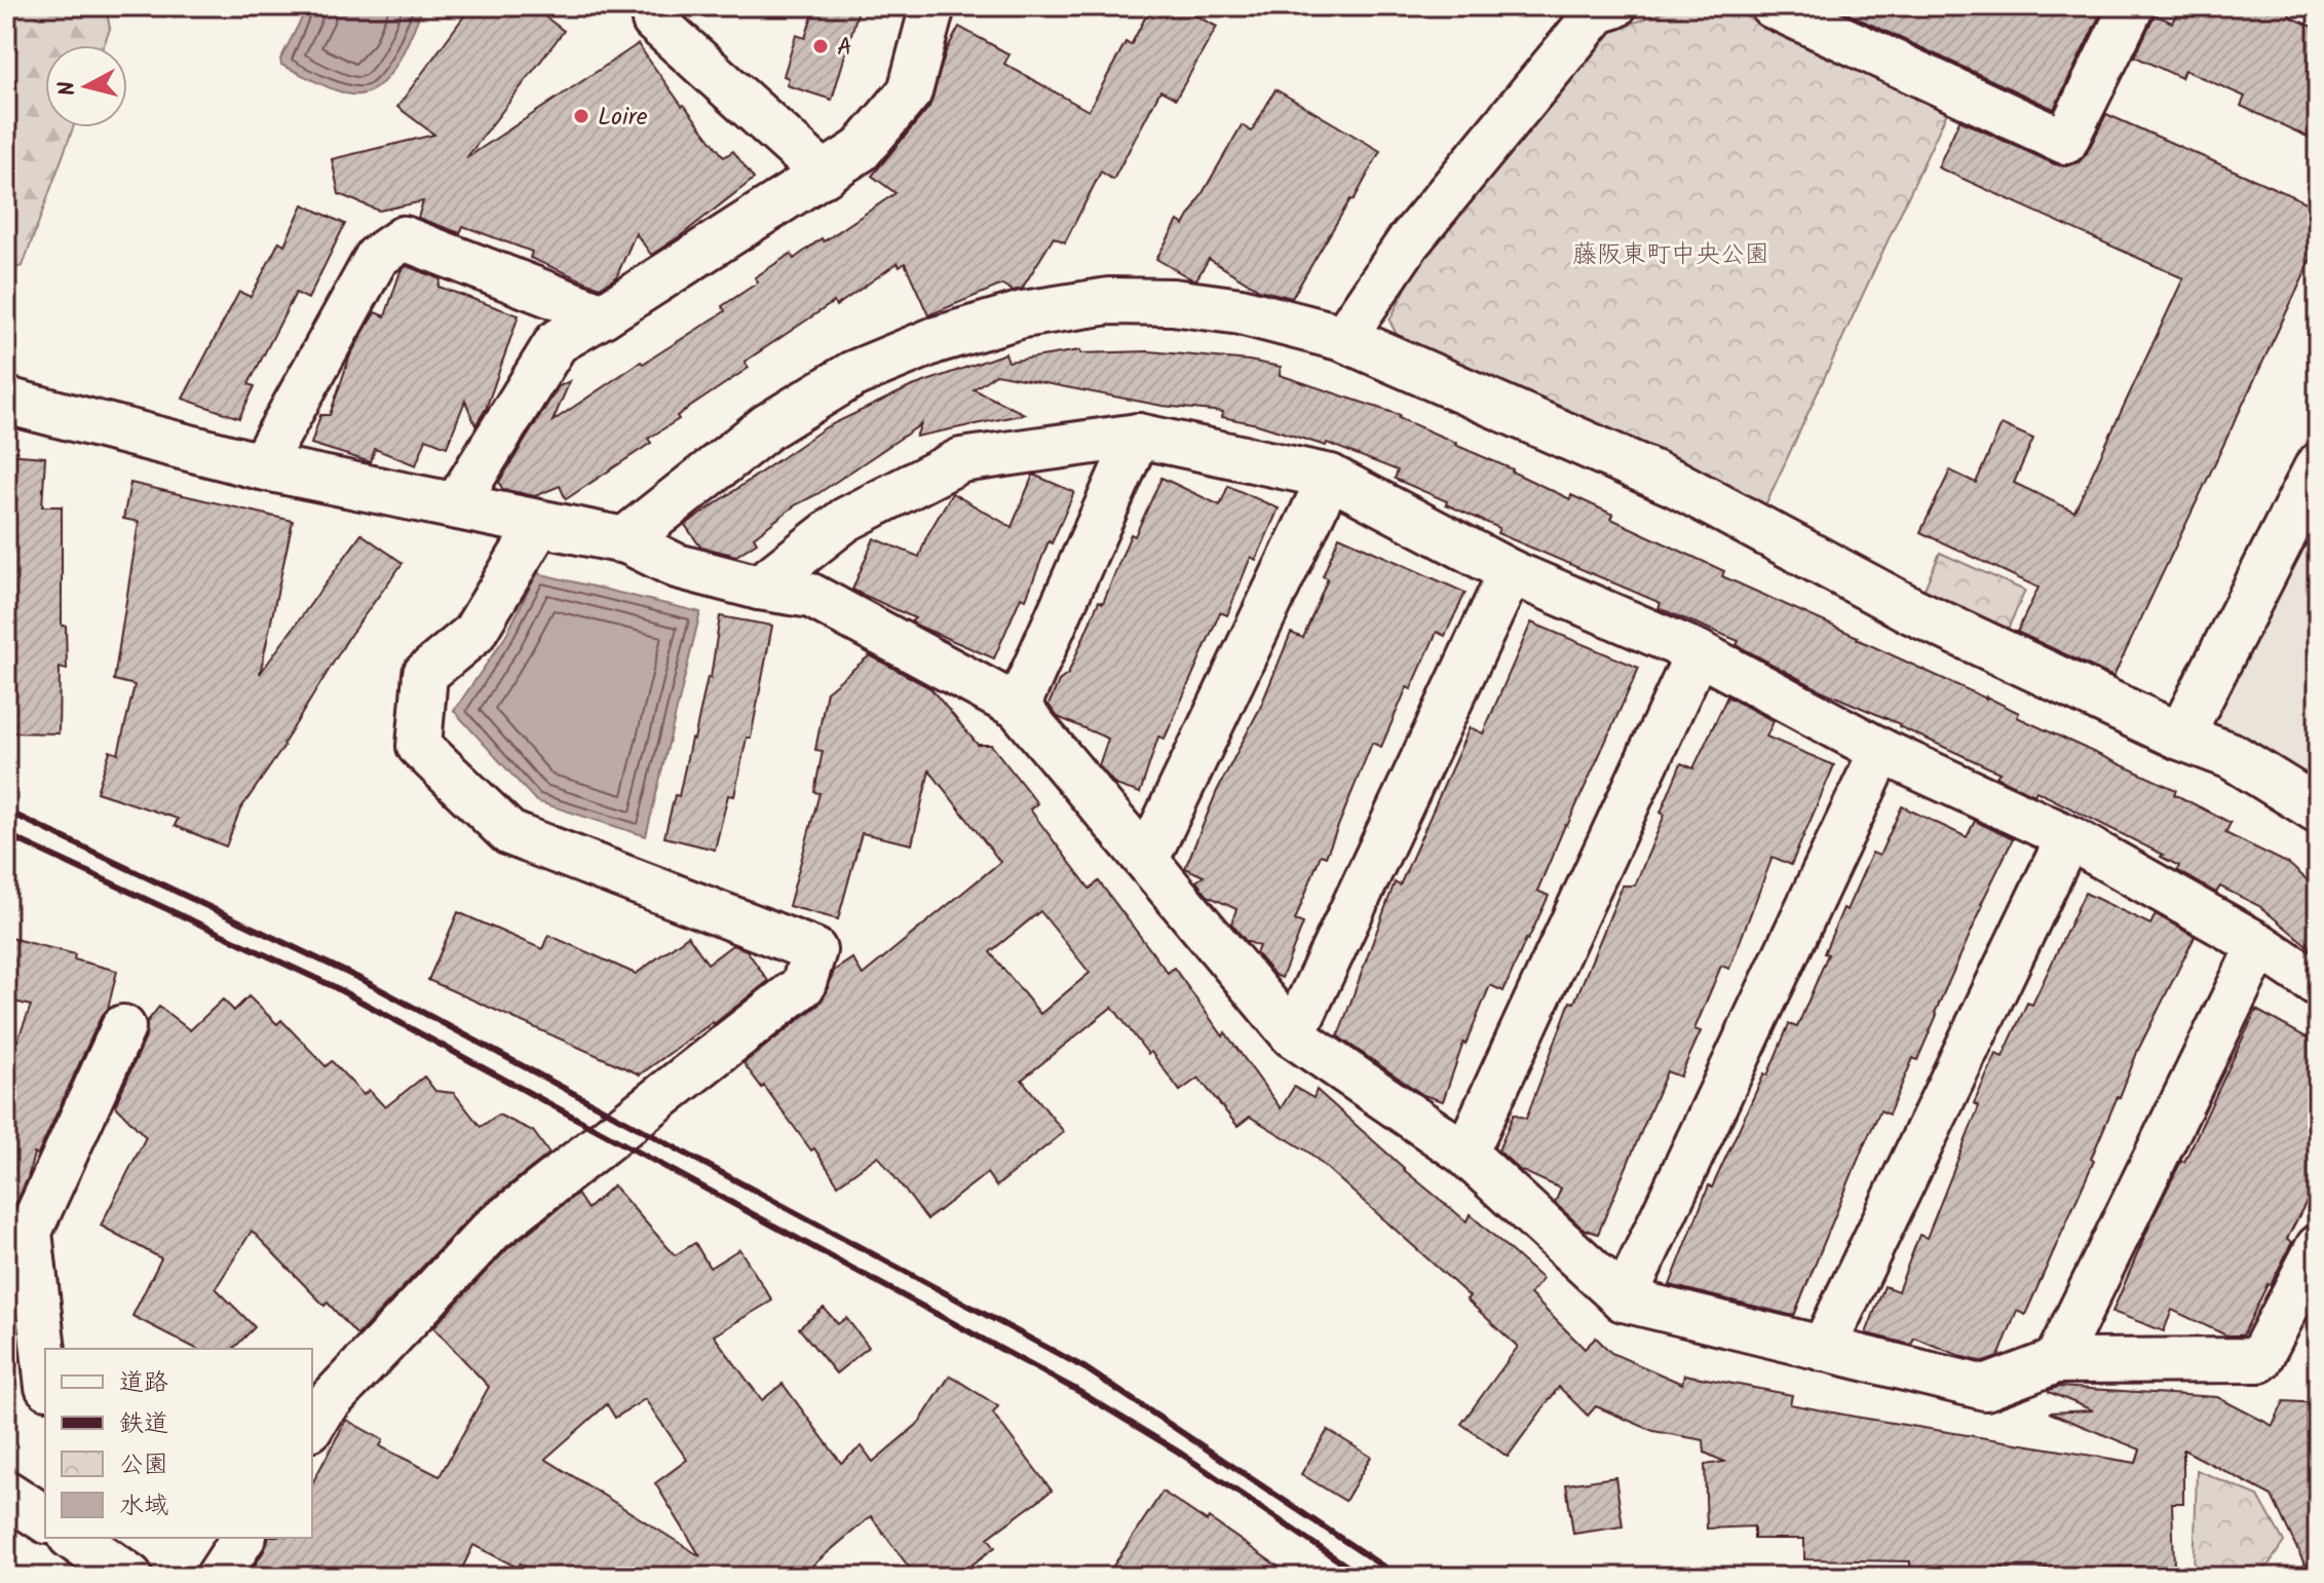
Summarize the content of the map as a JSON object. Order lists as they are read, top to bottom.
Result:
{
  "parks": ["藤阪東町中央公園"],
  "places": ["A", "Loire"],
  "legend": [
    "道路",
    "鉄道",
    "公園",
    "水域"
  ],
  "north": "left"
}
